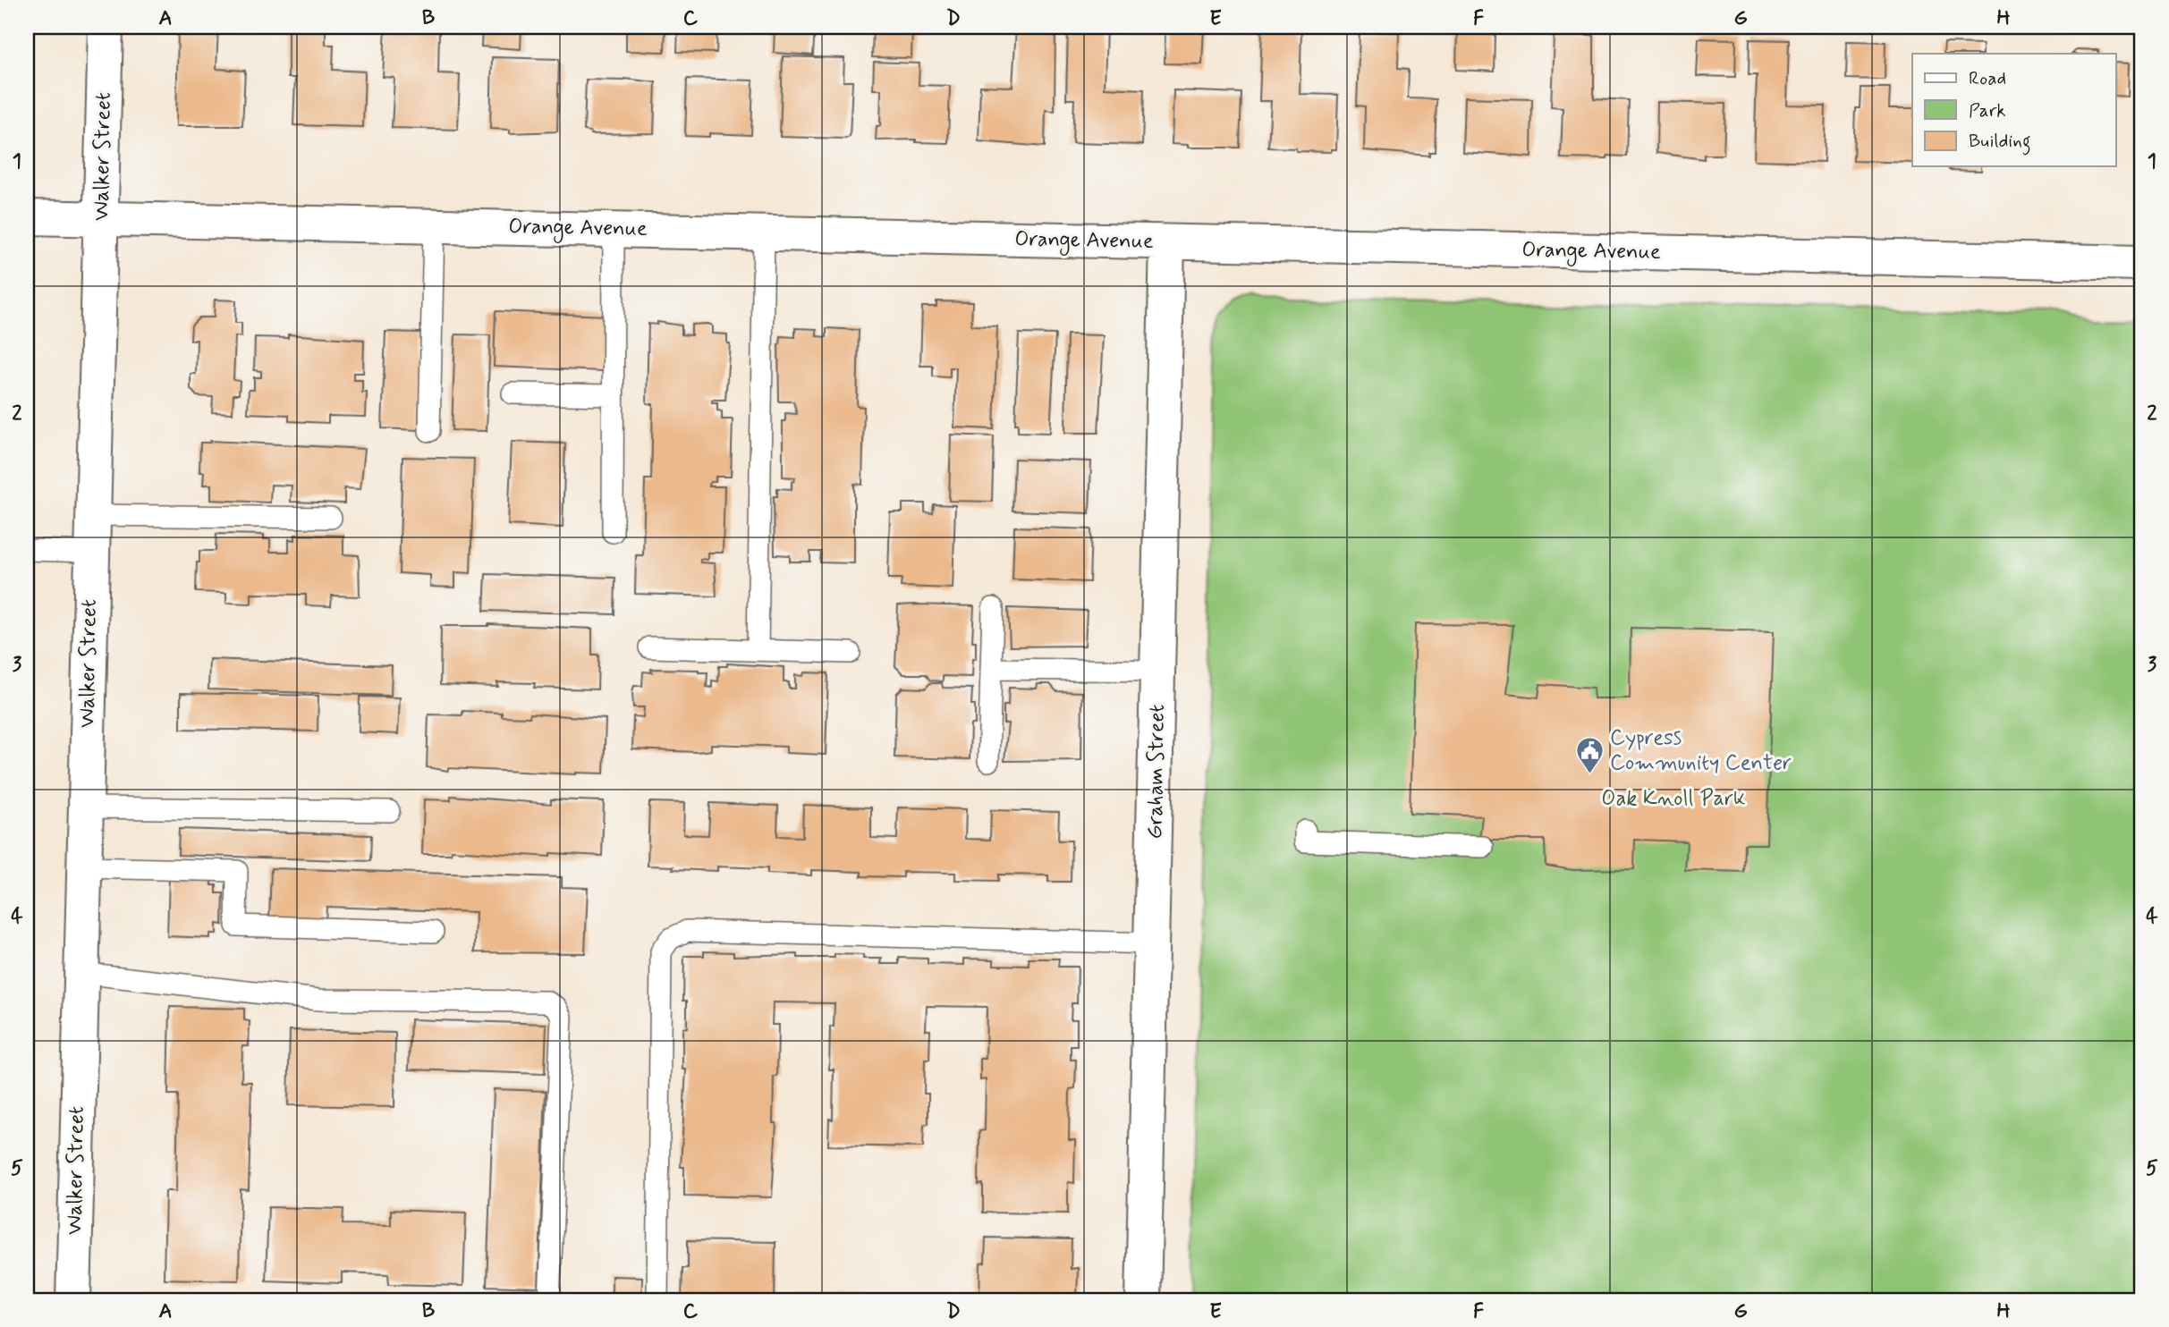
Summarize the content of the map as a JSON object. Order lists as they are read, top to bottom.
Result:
{
  "streets": {
    "main road": ["Walker Street", "Orange Avenue", "Graham Street"]
  },
  "crossings": [
    ["Walker Street", "Orange Avenue"],
    ["Orange Avenue", "Graham Street"]
  ],
  "parks": ["Oak Knoll Park"],
  "places": {
    "public building": ["Cypress Community Center"]
  },
  "legend": ["Road", "Park", "Building"],
  "grid": {
    "columns": [
      "A",
      "B",
      "C",
      "D",
      "E",
      "F",
      "G",
      "H"
    ],
    "rows": [
      "1",
      "2",
      "3",
      "4",
      "5"
    ]
  }
}
